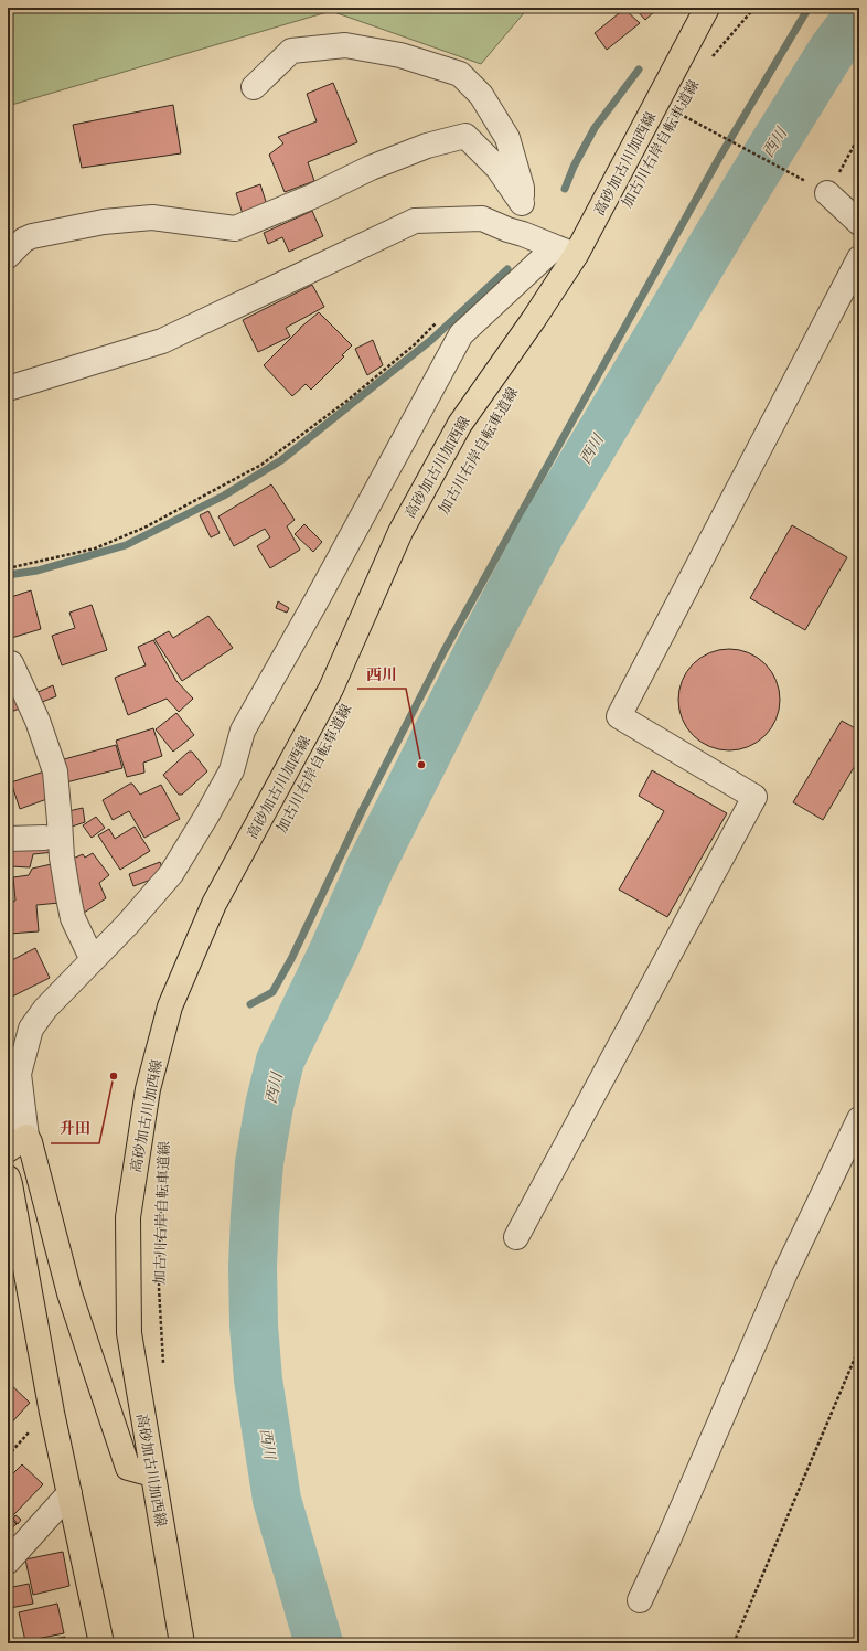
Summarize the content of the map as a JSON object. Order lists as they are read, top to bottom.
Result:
{
  "streets": {
    "main road": ["高砂加古川加西線"],
    "path": ["加古川右岸自転車道線"]
  },
  "water": ["西川"],
  "places": ["西川", "升田"]
}
